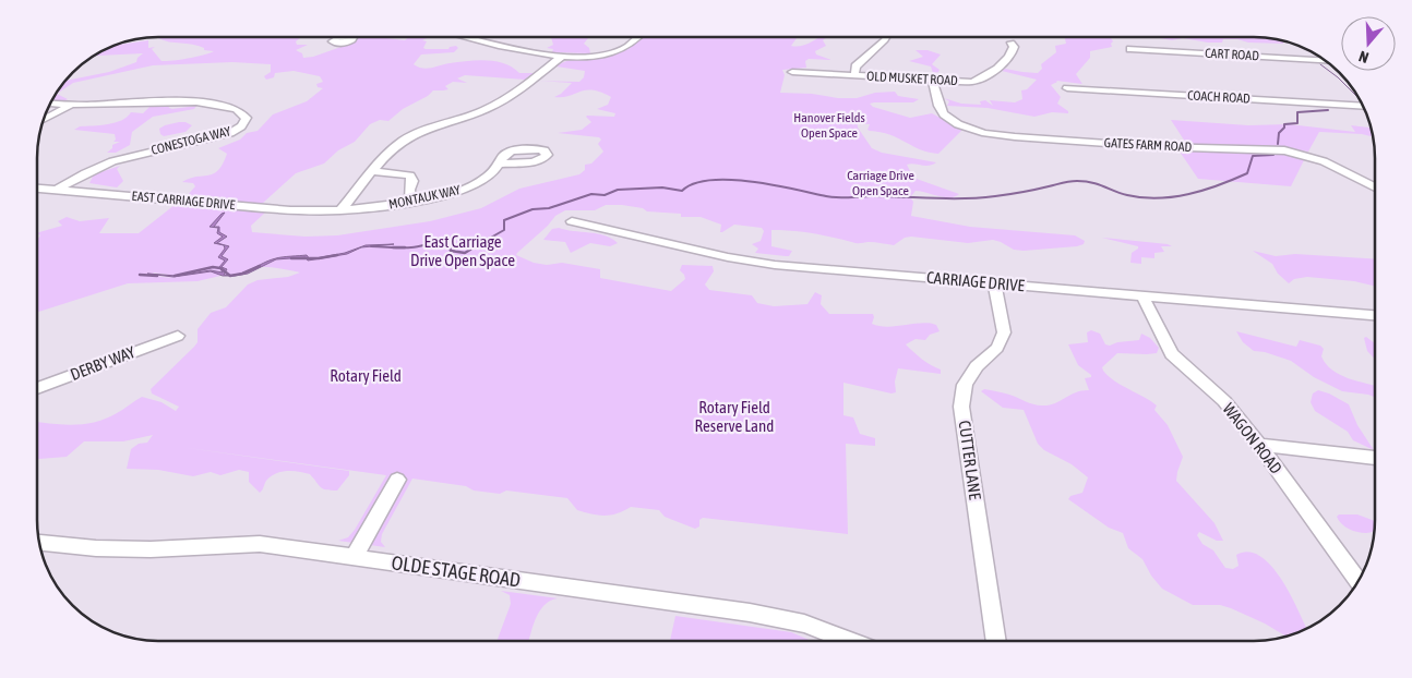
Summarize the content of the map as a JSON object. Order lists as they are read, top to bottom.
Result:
{
  "streets": {
    "street": [
      "CART ROAD",
      "OLD MUSKET ROAD",
      "COACH ROAD",
      "CONESTOGA WAY",
      "GATES FARM ROAD",
      "MONTAUK WAY",
      "EAST CARRIAGE DRIVE",
      "CARRIAGE DRIVE",
      "DERBY WAY",
      "WAGON ROAD",
      "CUTTER LANE",
      "OLDE STAGE ROAD"
    ]
  },
  "crossings": [
    ["OLD MUSKET ROAD", "GATES FARM ROAD"],
    ["CONESTOGA WAY", "EAST CARRIAGE DRIVE"],
    ["MONTAUK WAY", "EAST CARRIAGE DRIVE"],
    ["CARRIAGE DRIVE", "WAGON ROAD"],
    ["CARRIAGE DRIVE", "CUTTER LANE"]
  ],
  "parks": [
    "Hanover Fields Open Space",
    "Carriage Drive Open Space",
    "East Carriage Drive Open Space",
    "Rotary Field",
    "Rotary Field Reserve Land"
  ],
  "north": "bottom"
}
